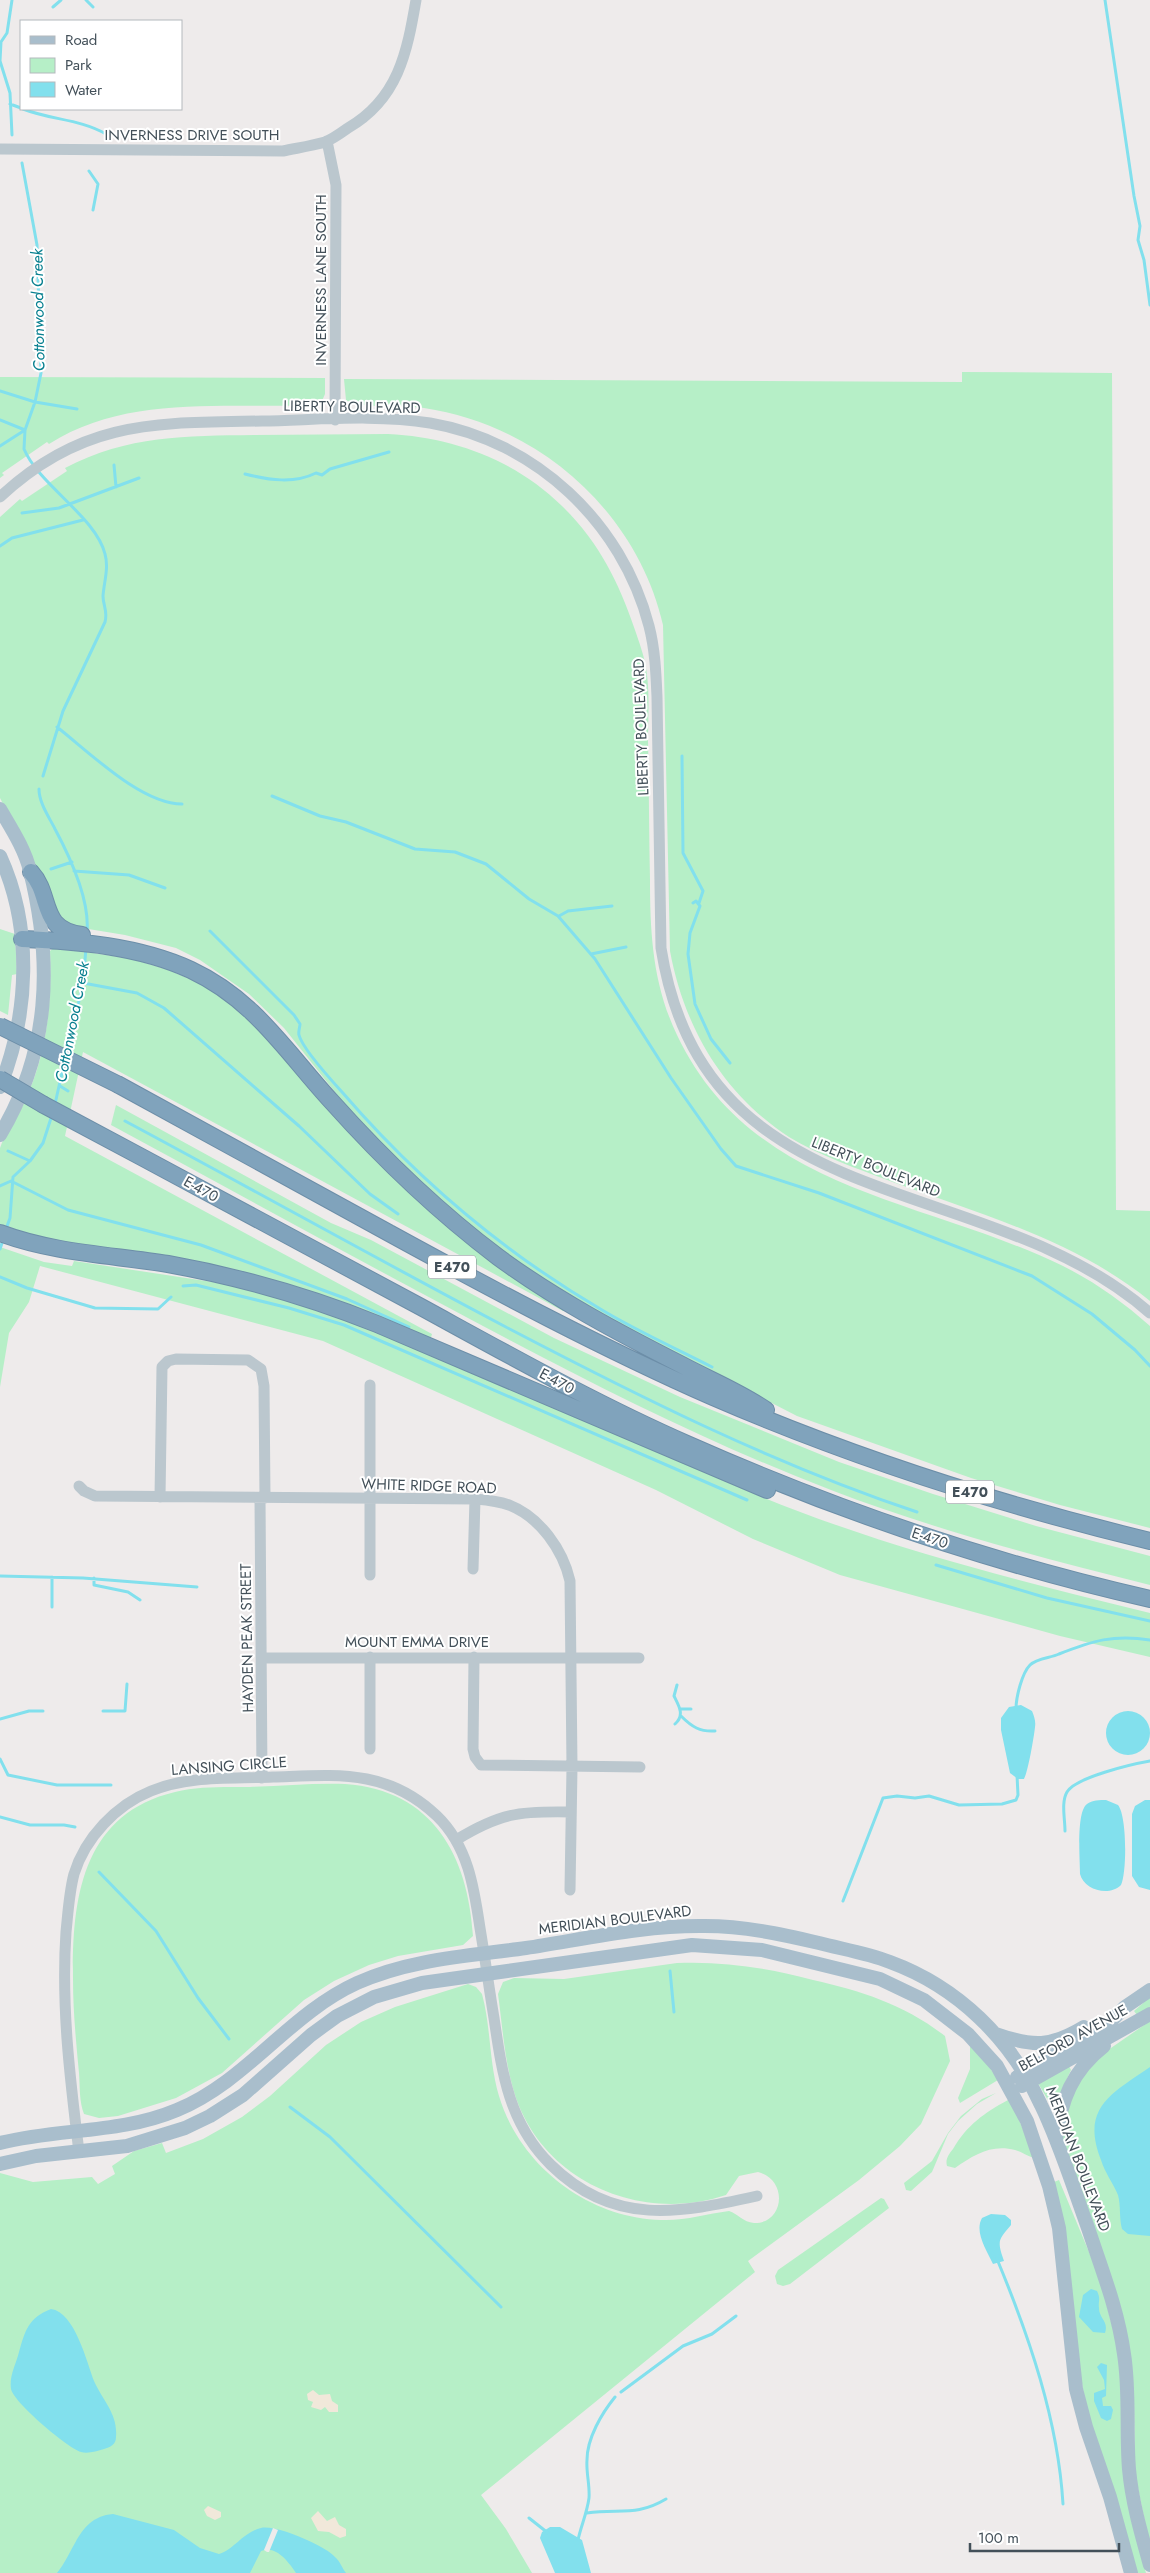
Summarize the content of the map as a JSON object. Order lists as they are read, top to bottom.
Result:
{
  "streets": {
    "highway": ["E-470", "E470"],
    "main road": ["MERIDIAN BOULEVARD", "BELFORD AVENUE"],
    "street": [
      "INVERNESS DRIVE SOUTH",
      "INVERNESS LANE SOUTH",
      "LIBERTY BOULEVARD",
      "WHITE RIDGE ROAD",
      "HAYDEN PEAK STREET",
      "MOUNT EMMA DRIVE",
      "LANSING CIRCLE"
    ]
  },
  "crossings": [
    ["INVERNESS DRIVE SOUTH", "INVERNESS LANE SOUTH"],
    ["INVERNESS LANE SOUTH", "LIBERTY BOULEVARD"],
    ["WHITE RIDGE ROAD", "HAYDEN PEAK STREET"],
    ["WHITE RIDGE ROAD", "MOUNT EMMA DRIVE"],
    ["HAYDEN PEAK STREET", "MOUNT EMMA DRIVE"],
    ["HAYDEN PEAK STREET", "LANSING CIRCLE"],
    ["LANSING CIRCLE", "MERIDIAN BOULEVARD"],
    ["MERIDIAN BOULEVARD", "BELFORD AVENUE"]
  ],
  "water": ["Cottonwood Creek"],
  "legend": ["Road", "Park", "Water"],
  "scale_bar": "100 m"
}
